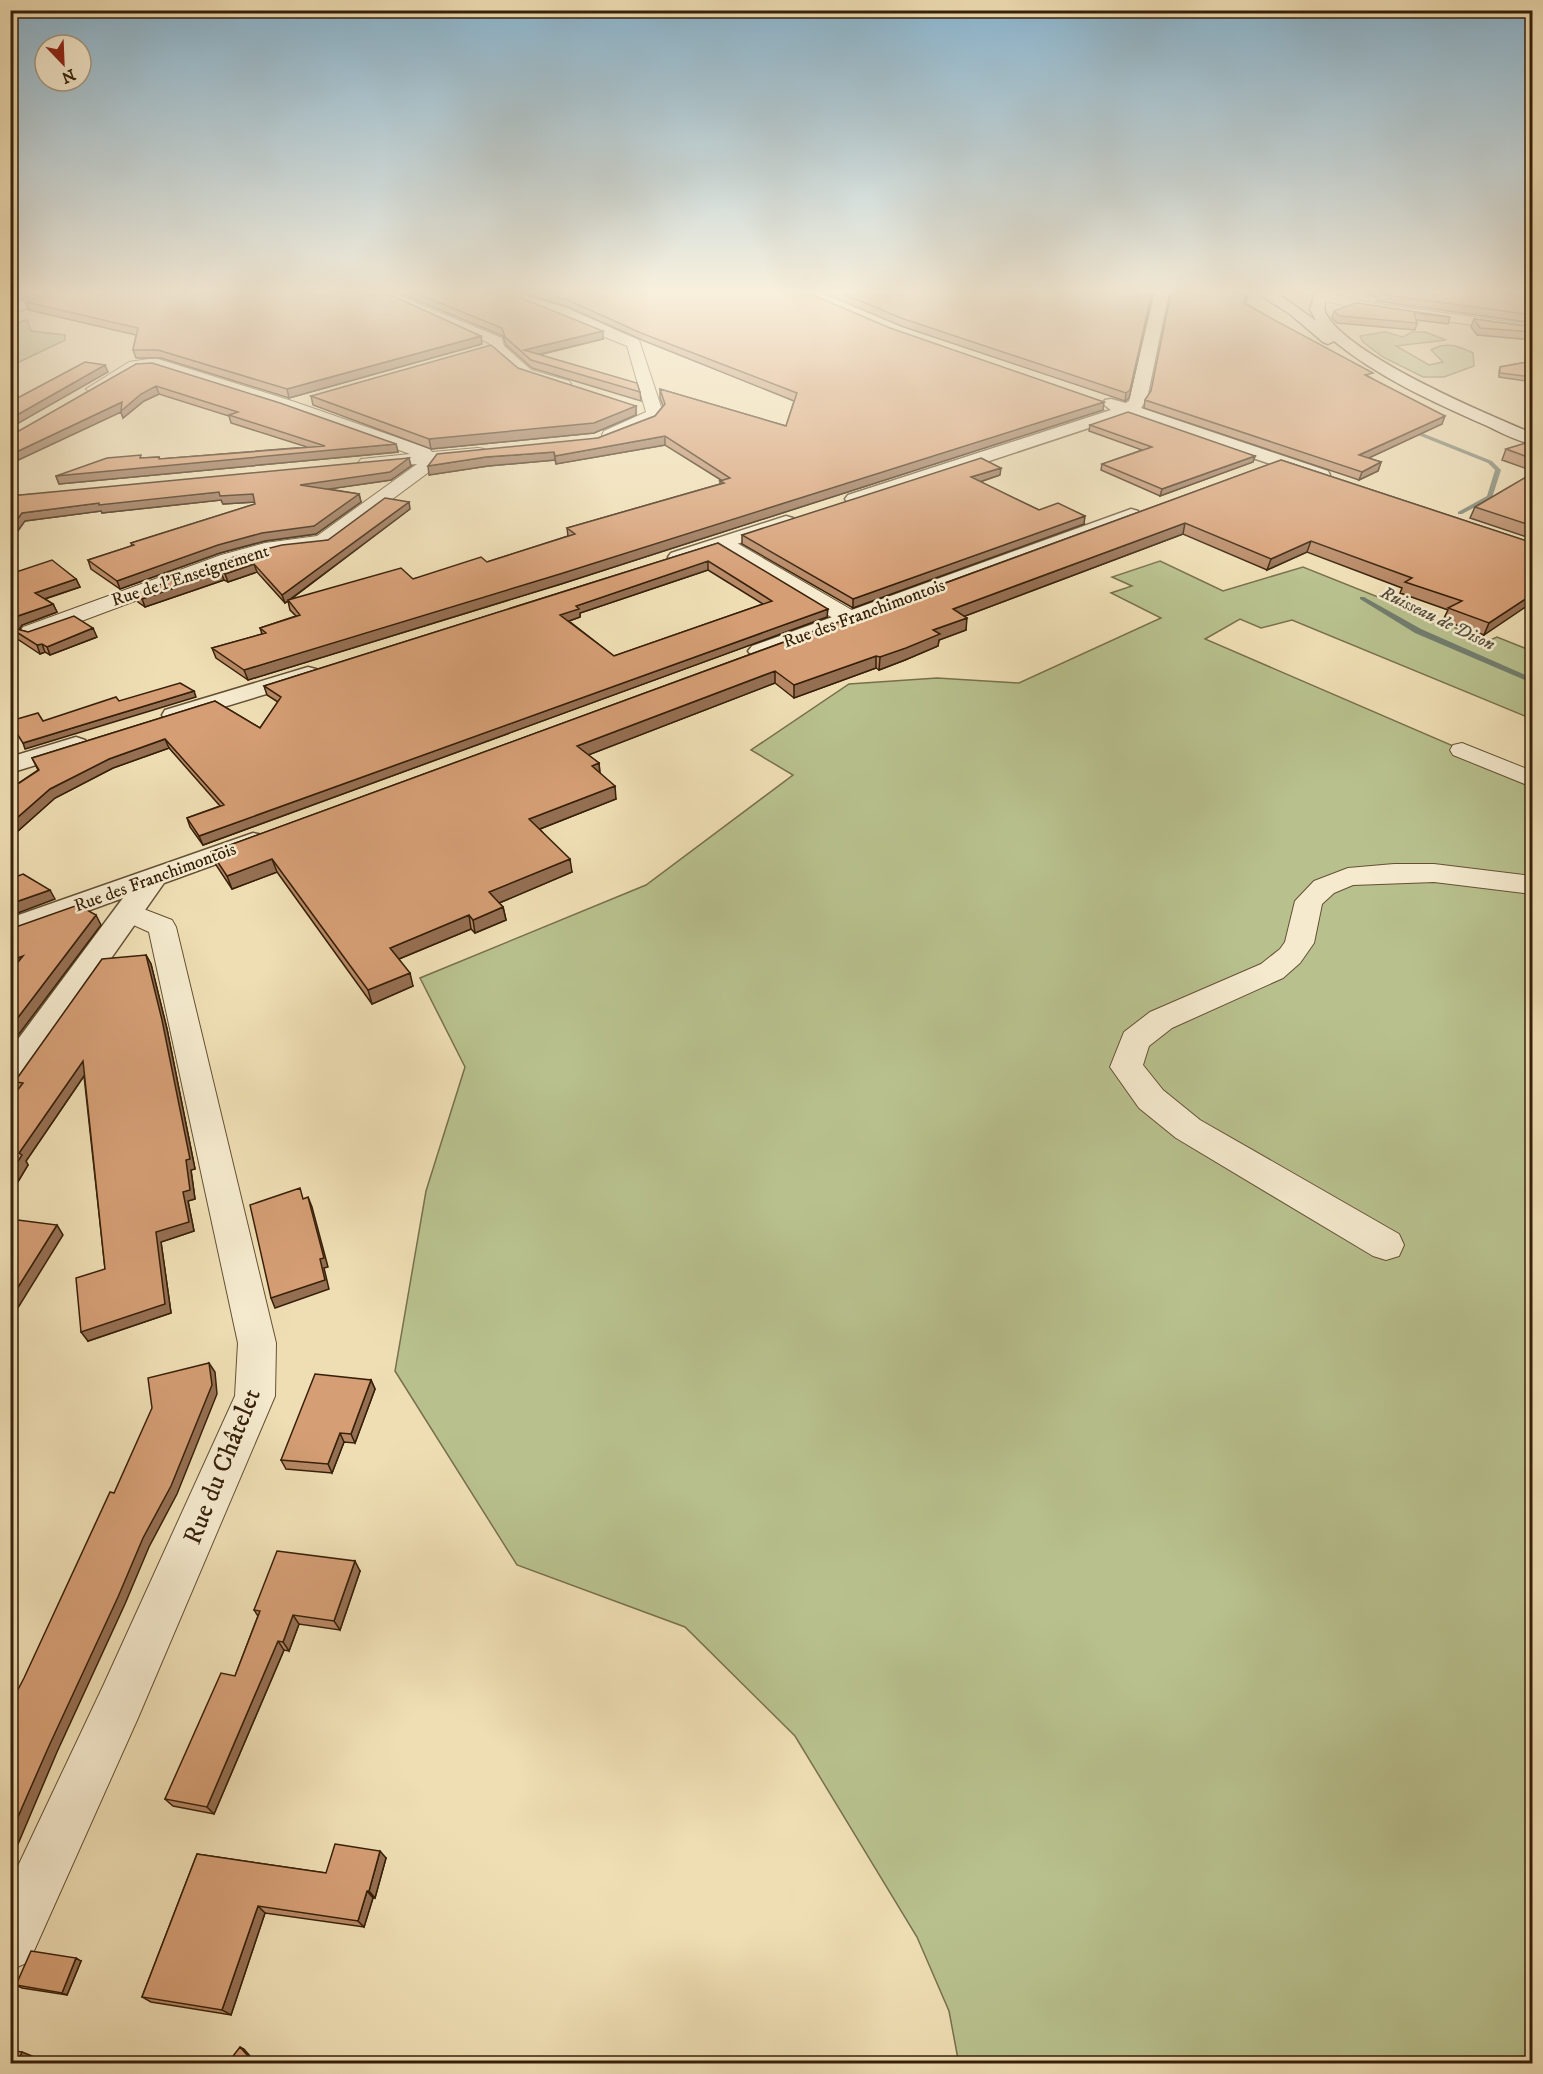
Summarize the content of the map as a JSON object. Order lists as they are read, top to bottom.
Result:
{
  "streets": {
    "street": ["Rue de l'Enseignement", "Rue des Franchimontois", "Rue du Châtelet"]
  },
  "water": ["Ruisseau de Dison"],
  "north": "bottom right"
}
